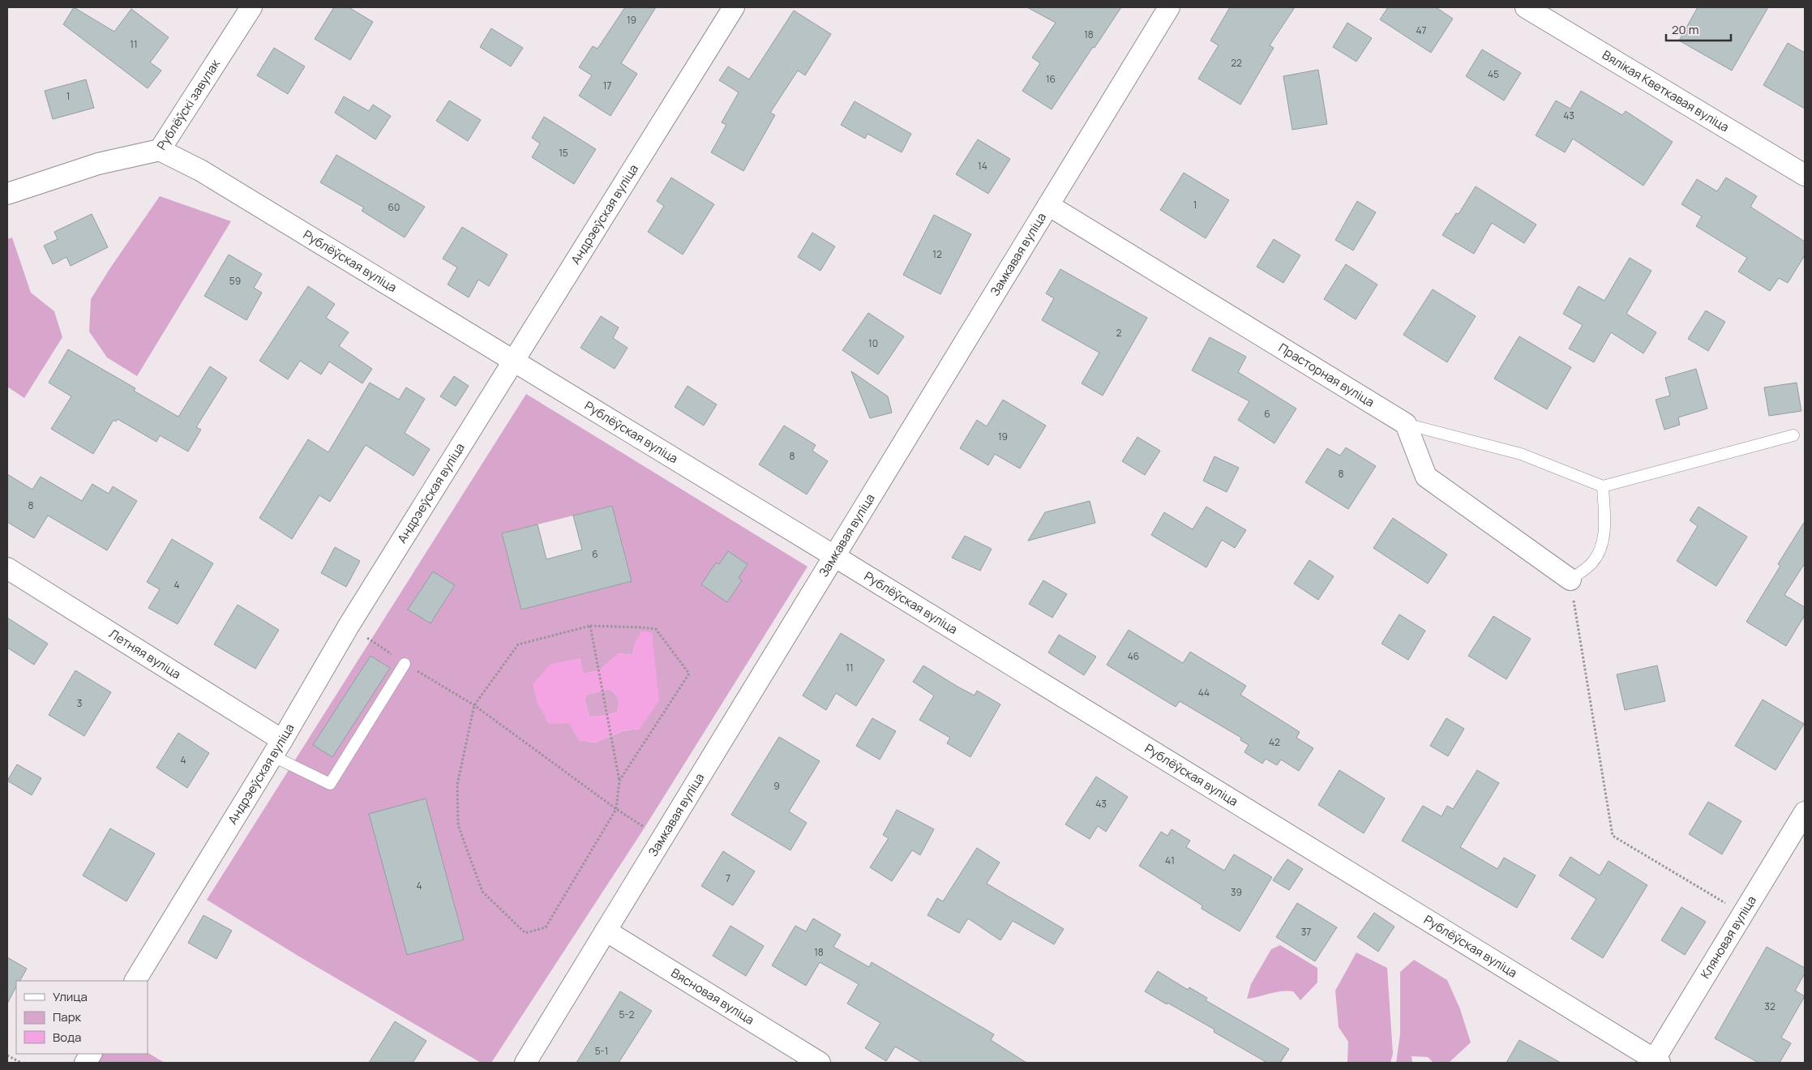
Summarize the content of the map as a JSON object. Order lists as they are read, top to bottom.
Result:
{
  "streets": {
    "street": [
      "Вялікая Кветкавая вуліца",
      "Рублёўскі завулак",
      "Андрэеўская вуліца",
      "Замкавая вуліца",
      "Рублёўская вуліца",
      "Прасторная вуліца",
      "Летняя вуліца",
      "Кляновая вуліца",
      "Вясновая вуліца"
    ]
  },
  "crossings": [
    ["Рублёўскі завулак", "Рублёўская вуліца"],
    ["Андрэеўская вуліца", "Рублёўская вуліца"],
    ["Андрэеўская вуліца", "Летняя вуліца"],
    ["Замкавая вуліца", "Рублёўская вуліца"],
    ["Замкавая вуліца", "Прасторная вуліца"],
    ["Замкавая вуліца", "Вясновая вуліца"],
    ["Рублёўская вуліца", "Кляновая вуліца"]
  ],
  "house_numbers": [
    "19",
    "47",
    "18",
    "11",
    "22",
    "45",
    "16",
    "17",
    "1",
    "43",
    "15",
    "14",
    "1",
    "60",
    "12",
    "59",
    "2",
    "10",
    "6",
    "19",
    "8",
    "8",
    "8",
    "6",
    "4",
    "46",
    "11",
    "44",
    "3",
    "42",
    "4",
    "9",
    "43",
    "41",
    "7",
    "4",
    "39",
    "37",
    "18",
    "32",
    "5-2",
    "5-1"
  ],
  "legend": ["Улица", "Парк", "Вода"],
  "scale_bar": "20 m"
}
